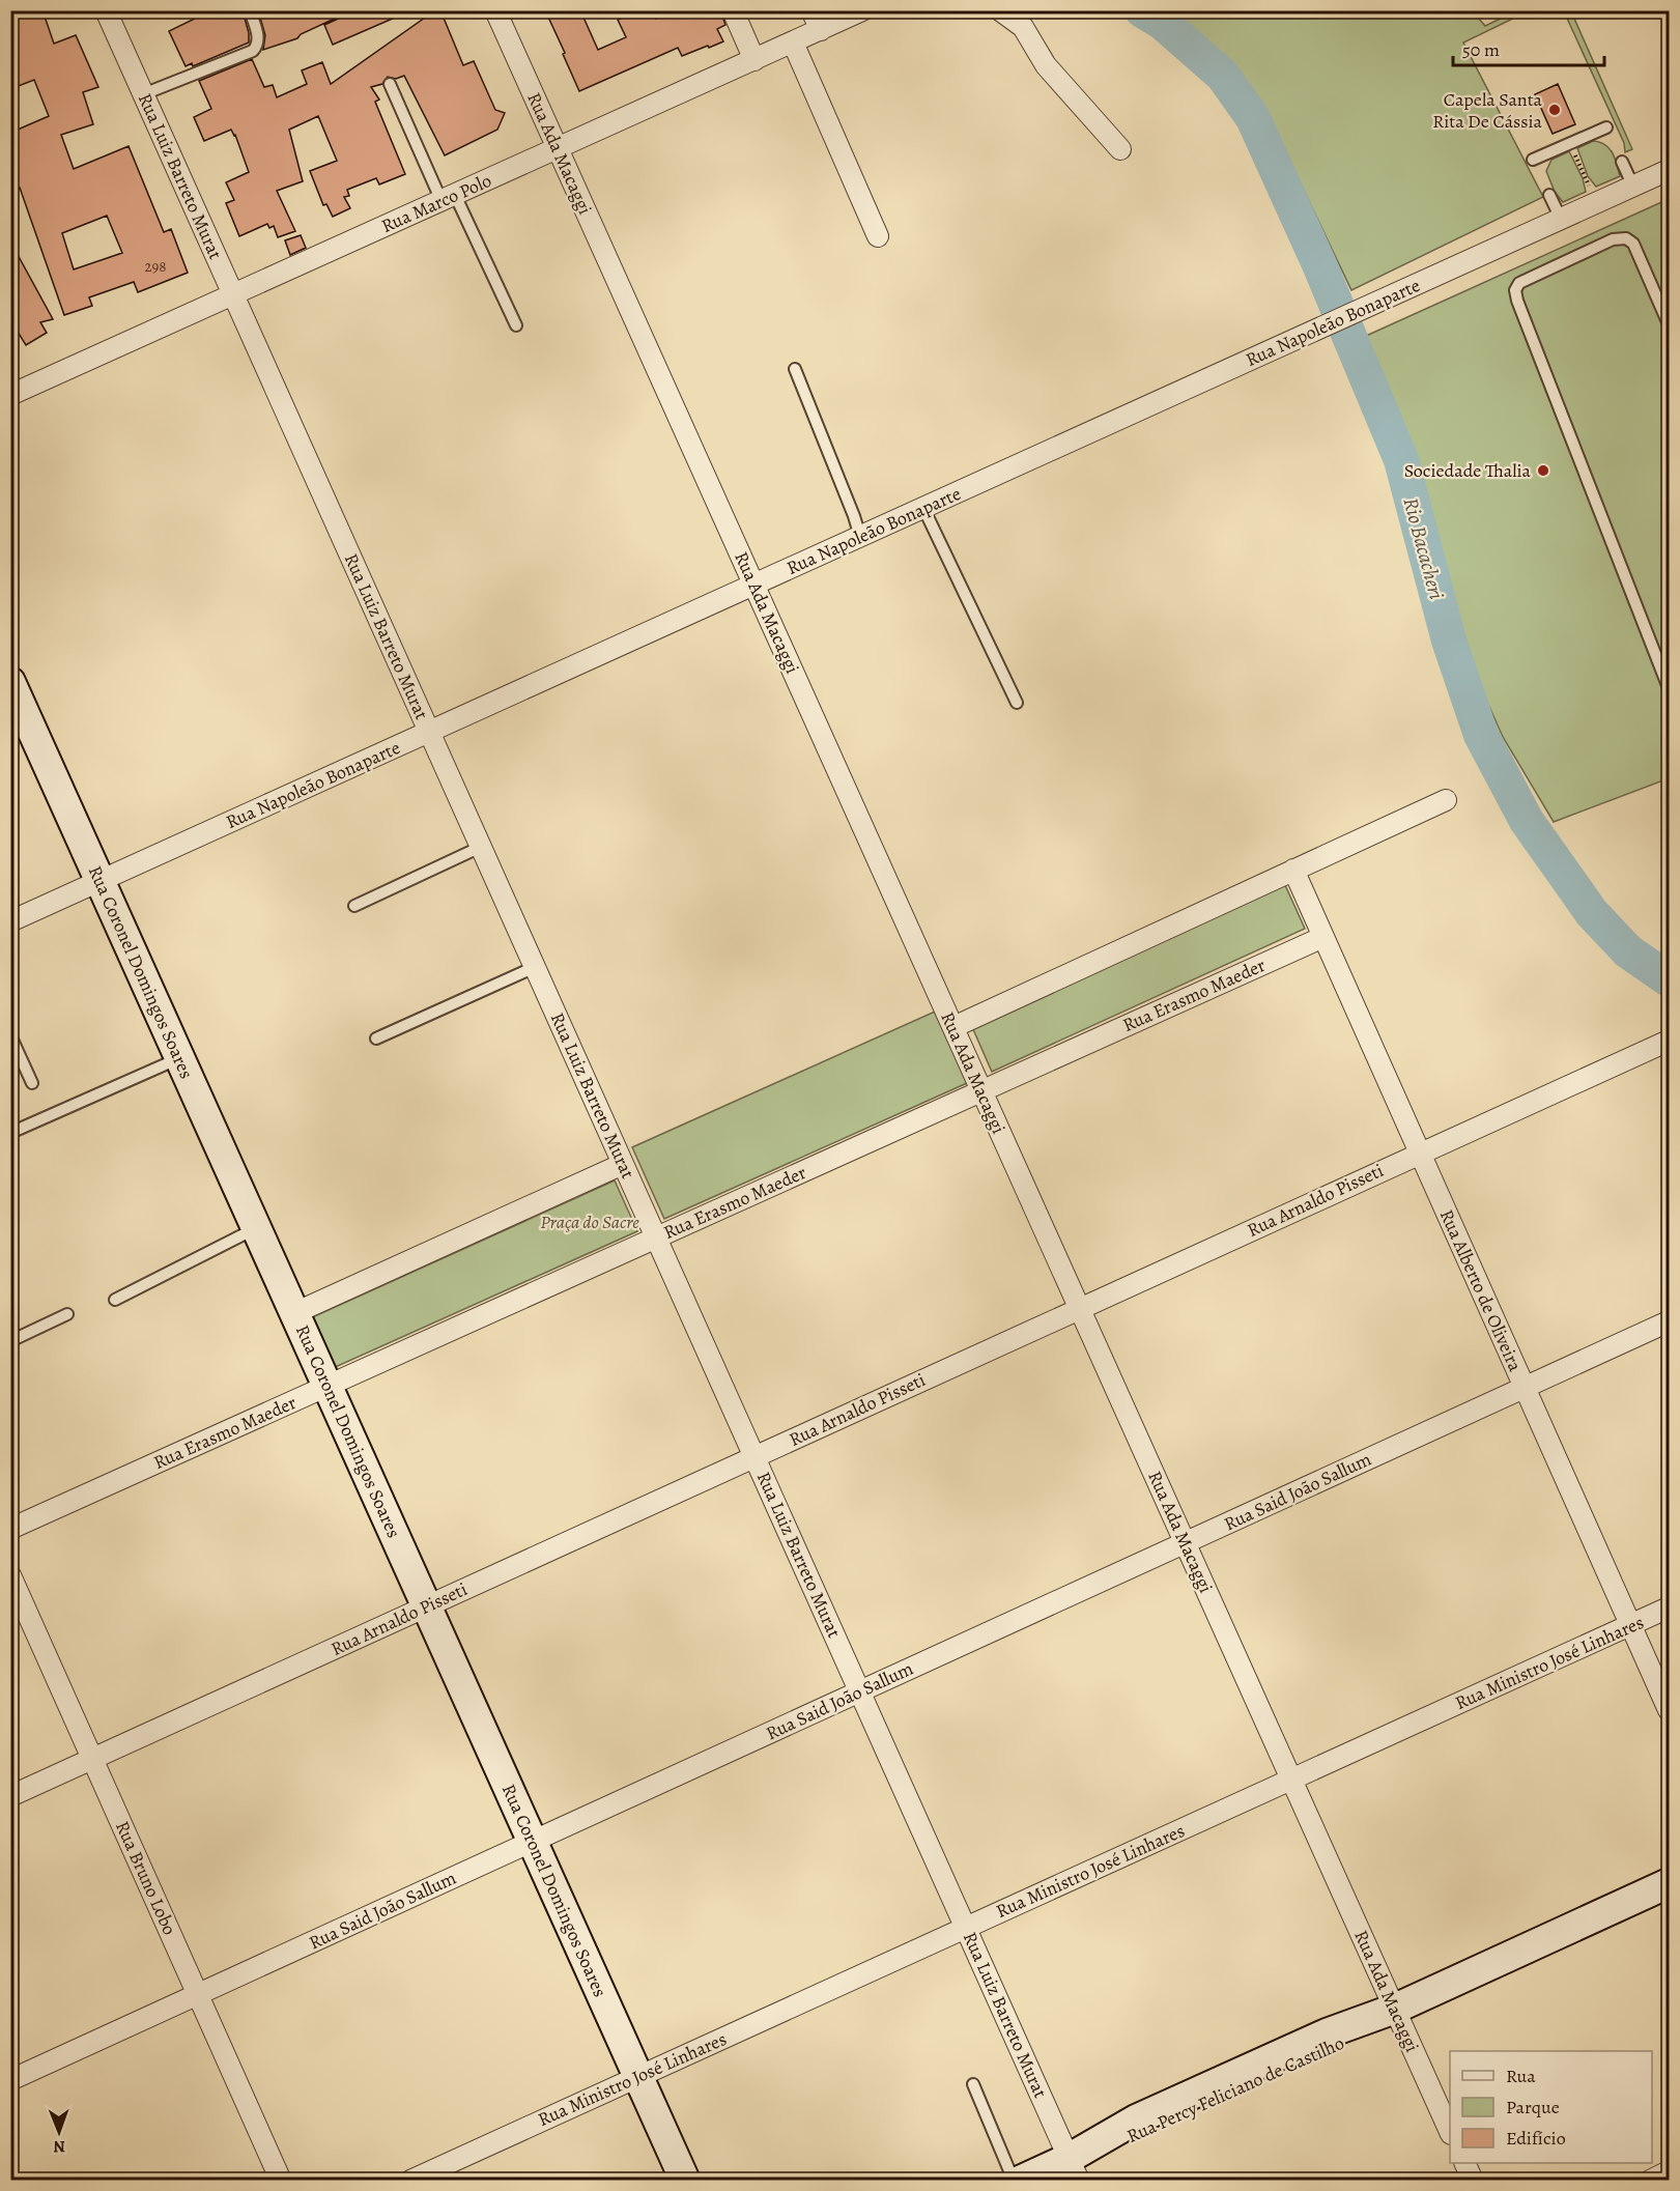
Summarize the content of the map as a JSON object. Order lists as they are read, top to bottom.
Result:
{
  "streets": {
    "street": [
      "Rua Ada Macaggi",
      "Rua Luiz Barreto Murat",
      "Rua Marco Polo",
      "Rua Napoleão Bonaparte",
      "Rua Coronel Domingos Soares",
      "Rua Erasmo Maeder",
      "Rua Arnaldo Pisseti",
      "Rua Alberto de Oliveira",
      "Rua Said João Sallum",
      "Rua Ministro José Linhares",
      "Rua Bruno Lobo",
      "Rua Percy Feliciano de Castilho"
    ]
  },
  "crossings": [
    ["Rua Ada Macaggi", "Rua Marco Polo"],
    ["Rua Ada Macaggi", "Rua Napoleão Bonaparte"],
    ["Rua Ada Macaggi", "Rua Erasmo Maeder"],
    ["Rua Ada Macaggi", "Rua Arnaldo Pisseti"],
    ["Rua Ada Macaggi", "Rua Said João Sallum"],
    ["Rua Ada Macaggi", "Rua Ministro José Linhares"],
    ["Rua Ada Macaggi", "Rua Percy Feliciano de Castilho"],
    ["Rua Luiz Barreto Murat", "Rua Marco Polo"],
    ["Rua Luiz Barreto Murat", "Rua Napoleão Bonaparte"],
    ["Rua Luiz Barreto Murat", "Rua Erasmo Maeder"],
    ["Rua Luiz Barreto Murat", "Rua Arnaldo Pisseti"],
    ["Rua Luiz Barreto Murat", "Rua Said João Sallum"],
    ["Rua Luiz Barreto Murat", "Rua Ministro José Linhares"],
    ["Rua Luiz Barreto Murat", "Rua Percy Feliciano de Castilho"],
    ["Rua Napoleão Bonaparte", "Rua Coronel Domingos Soares"],
    ["Rua Coronel Domingos Soares", "Rua Erasmo Maeder"],
    ["Rua Coronel Domingos Soares", "Rua Arnaldo Pisseti"],
    ["Rua Coronel Domingos Soares", "Rua Said João Sallum"],
    ["Rua Coronel Domingos Soares", "Rua Ministro José Linhares"],
    ["Rua Erasmo Maeder", "Rua Alberto de Oliveira"],
    ["Rua Arnaldo Pisseti", "Rua Alberto de Oliveira"],
    ["Rua Arnaldo Pisseti", "Rua Bruno Lobo"],
    ["Rua Alberto de Oliveira", "Rua Said João Sallum"],
    ["Rua Alberto de Oliveira", "Rua Ministro José Linhares"],
    ["Rua Said João Sallum", "Rua Bruno Lobo"]
  ],
  "water": ["Rio Bacacheri"],
  "parks": ["Praça do Sacre"],
  "places": ["Capela Santa Rita De Cássia", "Sociedade Thalia"],
  "house_numbers": ["298"],
  "legend": ["Rua", "Parque", "Edifício"],
  "scale_bar": "50 m",
  "north": "bottom"
}
